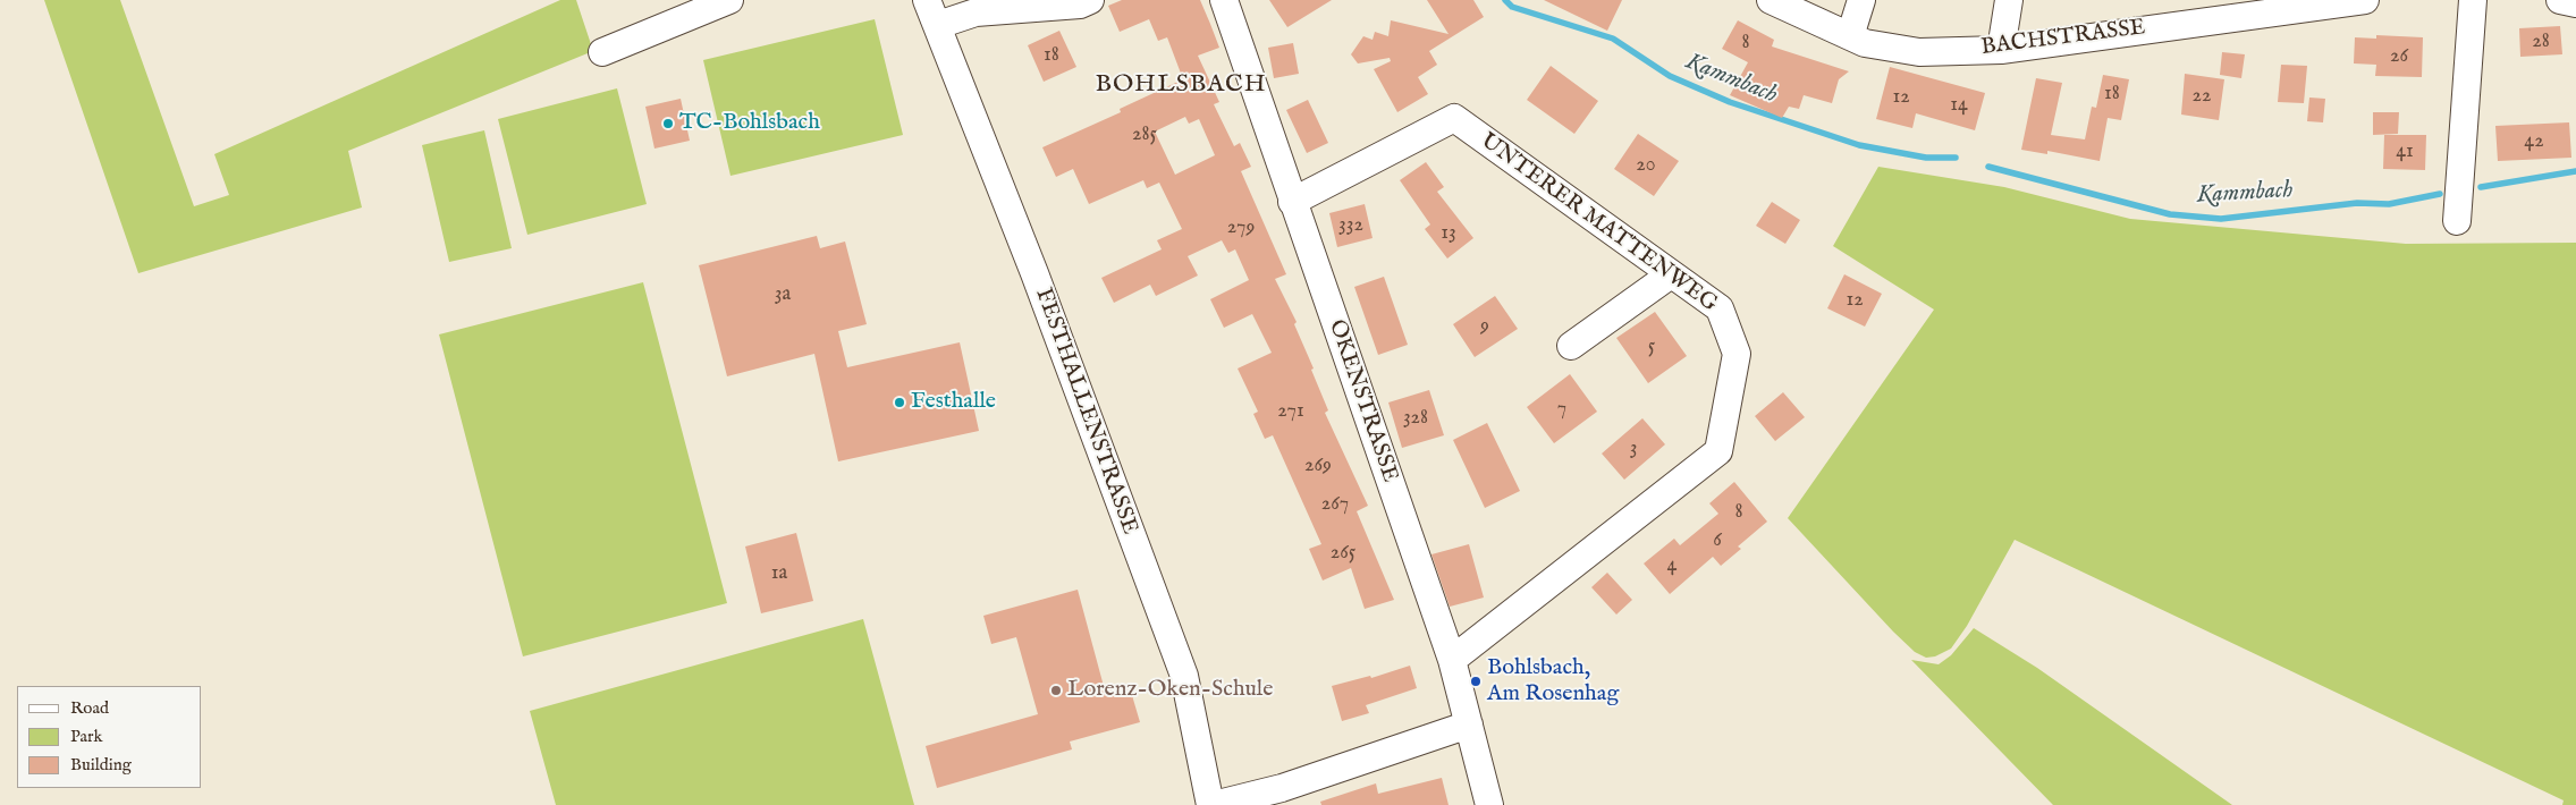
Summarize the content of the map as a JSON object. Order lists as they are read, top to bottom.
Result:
{
  "streets": {
    "street": [
      "BACHSTRASSE",
      "UNTERER MATTENWEG",
      "OKENSTRASSE",
      "FESTHALLENSTRASSE"
    ]
  },
  "crossings": [
    ["UNTERER MATTENWEG", "OKENSTRASSE"]
  ],
  "districts": ["BOHLSBACH"],
  "water": ["Kammbach"],
  "places": [
    "TC-Bohlsbach",
    "Festhalle",
    "Bohlsbach, Am Rosenhag",
    "Lorenz-Oken-Schule"
  ],
  "house_numbers": [
    "28",
    "8",
    "18",
    "26",
    "18",
    "22",
    "12",
    "14",
    "285",
    "42",
    "41",
    "20",
    "332",
    "279",
    "13",
    "3a",
    "12",
    "9",
    "5",
    "7",
    "271",
    "328",
    "3",
    "269",
    "267",
    "8",
    "6",
    "265",
    "4",
    "1a"
  ],
  "legend": ["Road", "Park", "Building"]
}
